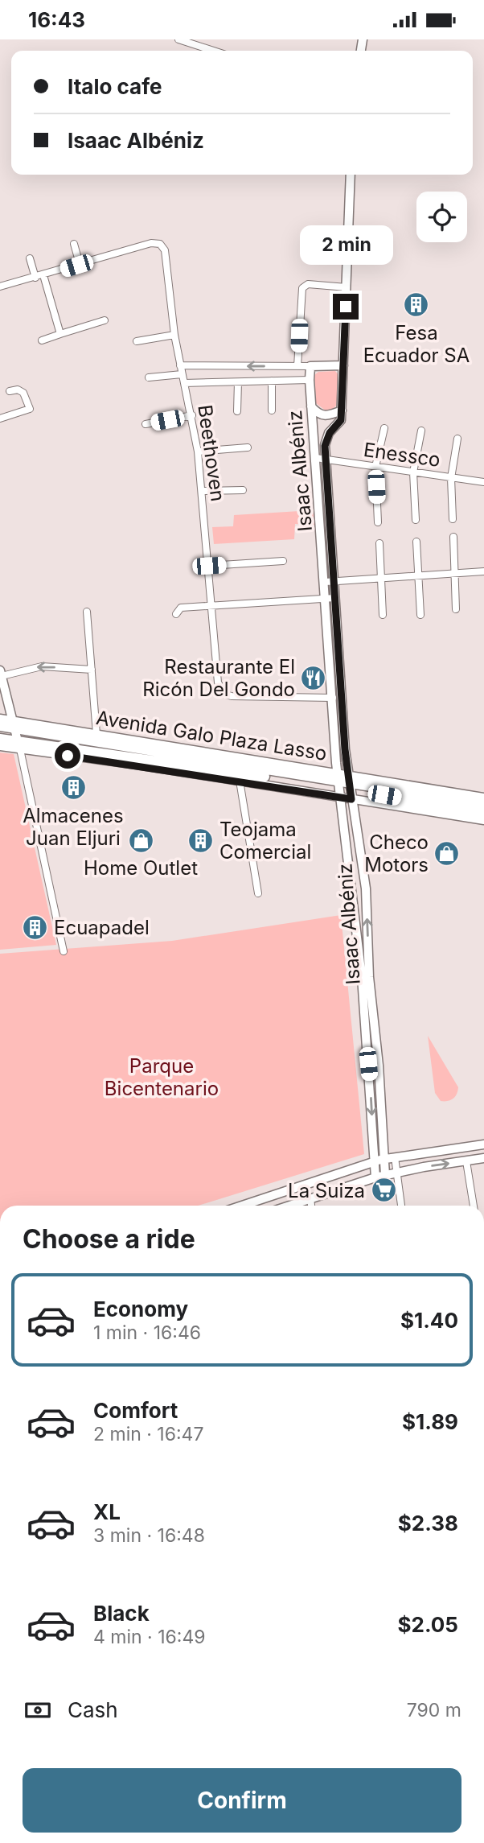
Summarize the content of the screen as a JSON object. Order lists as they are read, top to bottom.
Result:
{
  "streets": {
    "main road": ["Avenida Galo Plaza Lasso"],
    "street": ["Beethoven", "Enessco", "Isaac Albéniz"]
  },
  "crossings": [
    ["Beethoven", "Isaac Albéniz"],
    ["Enessco", "Isaac Albéniz"],
    ["Isaac Albéniz", "Avenida Galo Plaza Lasso"]
  ],
  "parks": ["Parque Bicentenario"],
  "places": {
    "building": [
      "Fesa Ecuador SA",
      "Almacenes Juan Eljuri",
      "Teojama Comercial",
      "Ecuapadel"
    ],
    "restaurant": ["Restaurante El Ricón Del Gondo"],
    "shop": ["Home Outlet", "Checo Motors"],
    "supermarket": ["La Suiza"]
  },
  "page": {
    "status": "16:43",
    "banner": ["Italo cafe", "Isaac Albéniz"],
    "bubble": "2 min",
    "heading": "Choose a ride",
    "list": [
      {
        "name": "Economy",
        "note": "1 min · 16:46",
        "value": "$1.40"
      },
      {
        "name": "Comfort",
        "note": "2 min · 16:47",
        "value": "$1.89"
      },
      {
        "name": "XL",
        "note": "3 min · 16:48",
        "value": "$2.38"
      },
      {
        "name": "Black",
        "note": "4 min · 16:49",
        "value": "$2.05"
      }
    ],
    "pay": ["Cash", "790 m"],
    "buttons": "Confirm"
  }
}
